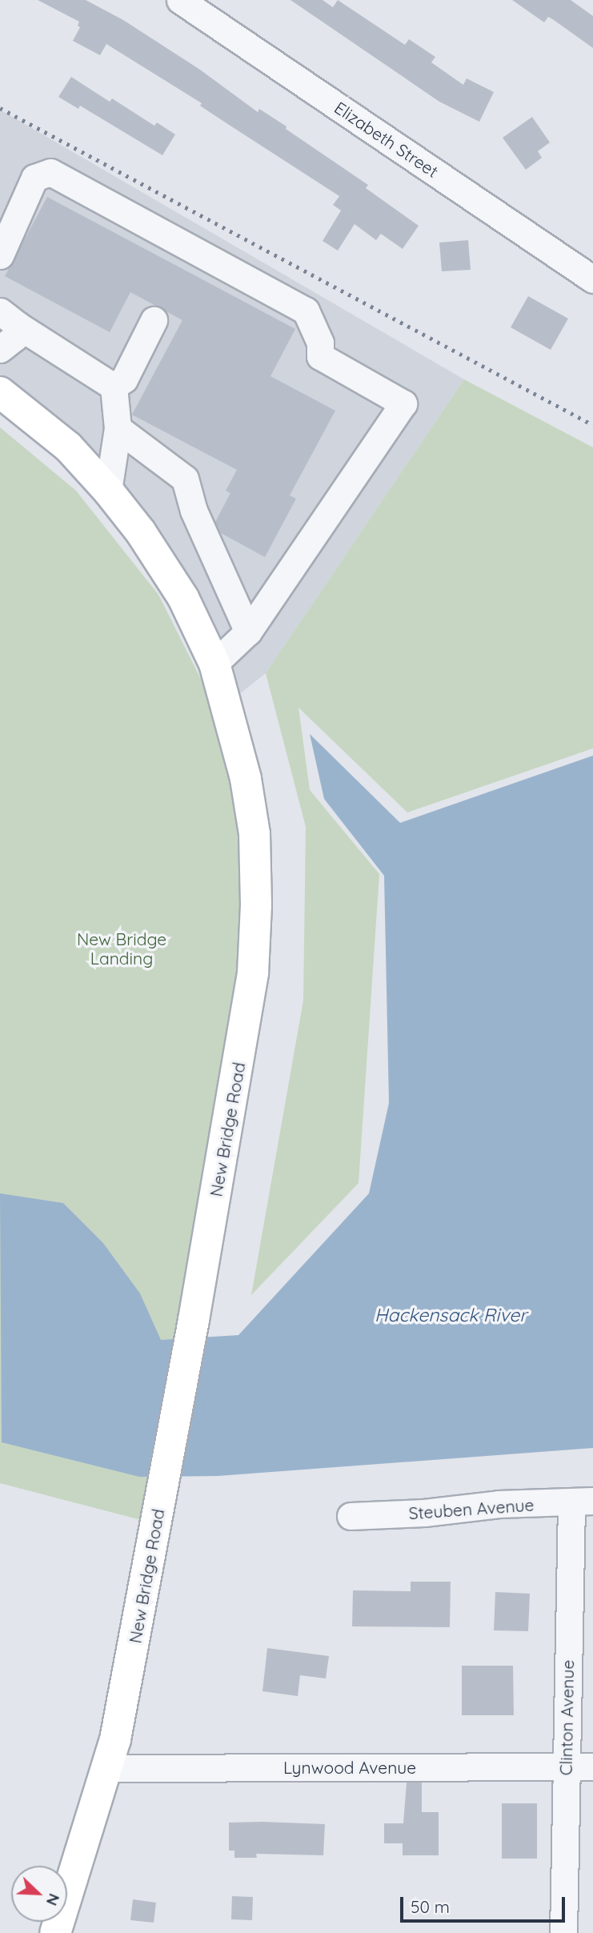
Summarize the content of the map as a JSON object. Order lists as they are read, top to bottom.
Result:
{
  "streets": {
    "main road": ["New Bridge Road"],
    "street": [
      "Elizabeth Street",
      "Steuben Avenue",
      "Clinton Avenue",
      "Lynwood Avenue"
    ]
  },
  "crossings": [
    ["New Bridge Road", "Lynwood Avenue"],
    ["Steuben Avenue", "Clinton Avenue"],
    ["Clinton Avenue", "Lynwood Avenue"]
  ],
  "water": ["Hackensack River"],
  "parks": ["New Bridge Landing"],
  "scale_bar": "50 m",
  "north": "bottom right"
}
